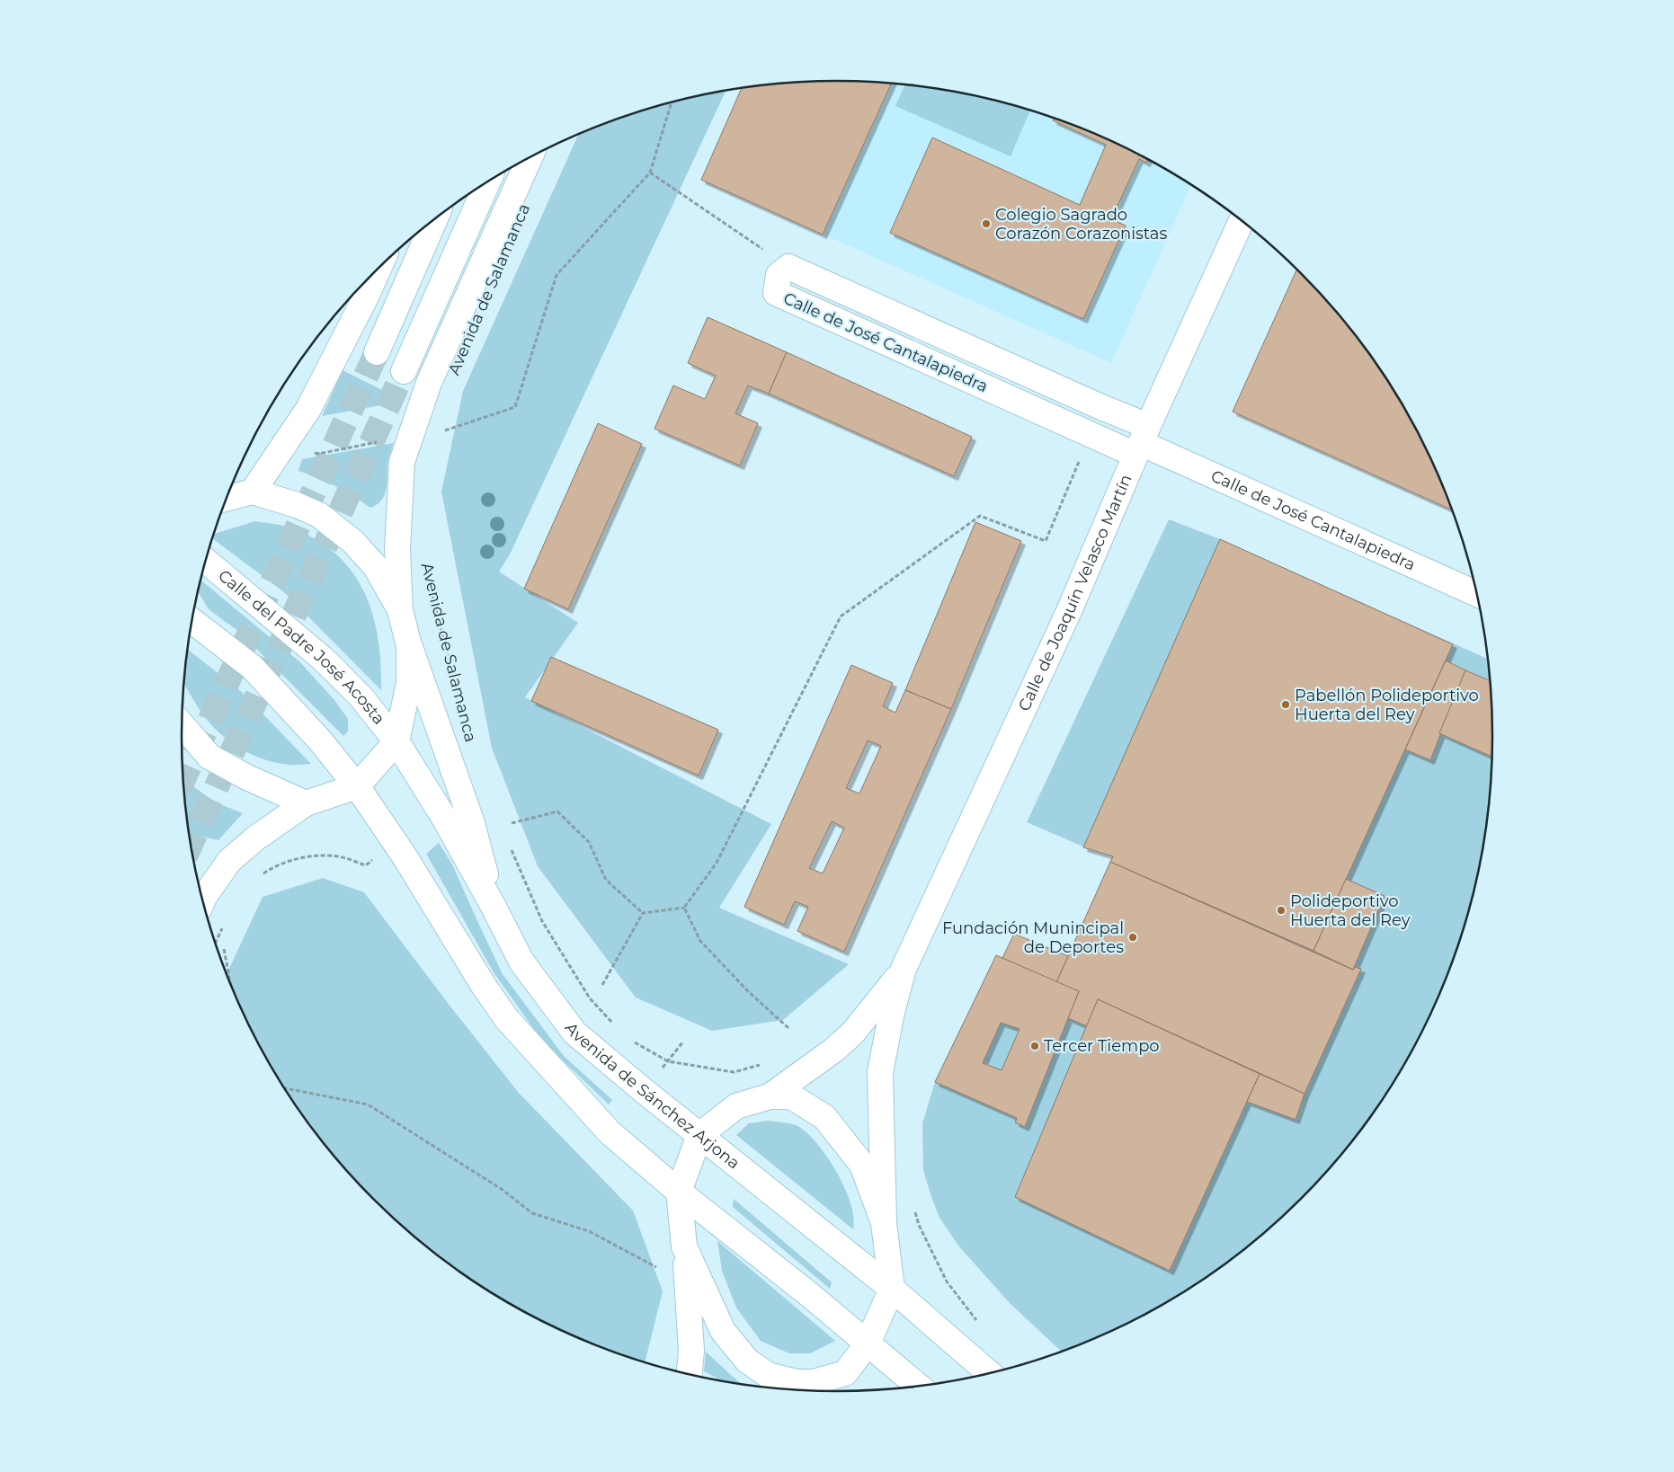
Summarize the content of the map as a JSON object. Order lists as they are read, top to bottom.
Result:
{
  "streets": {
    "main road": [
      "Calle de José Cantalapiedra",
      "Calle de Joaquín Velasco Martín",
      "Calle del Padre José Acosta",
      "Avenida de Sánchez Arjona"
    ],
    "path": ["Avenida de Salamanca"]
  },
  "crossings": [
    ["Calle de José Cantalapiedra", "Calle de Joaquín Velasco Martín"],
    ["Calle del Padre José Acosta", "Avenida de Sánchez Arjona"]
  ],
  "places": [
    "Colegio Sagrado Corazón Corazonistas",
    "Pabellón Polideportivo Huerta del Rey",
    "Polideportivo Huerta del Rey",
    "Fundación Munincipal de Deportes",
    "Tercer Tiempo"
  ]
}
